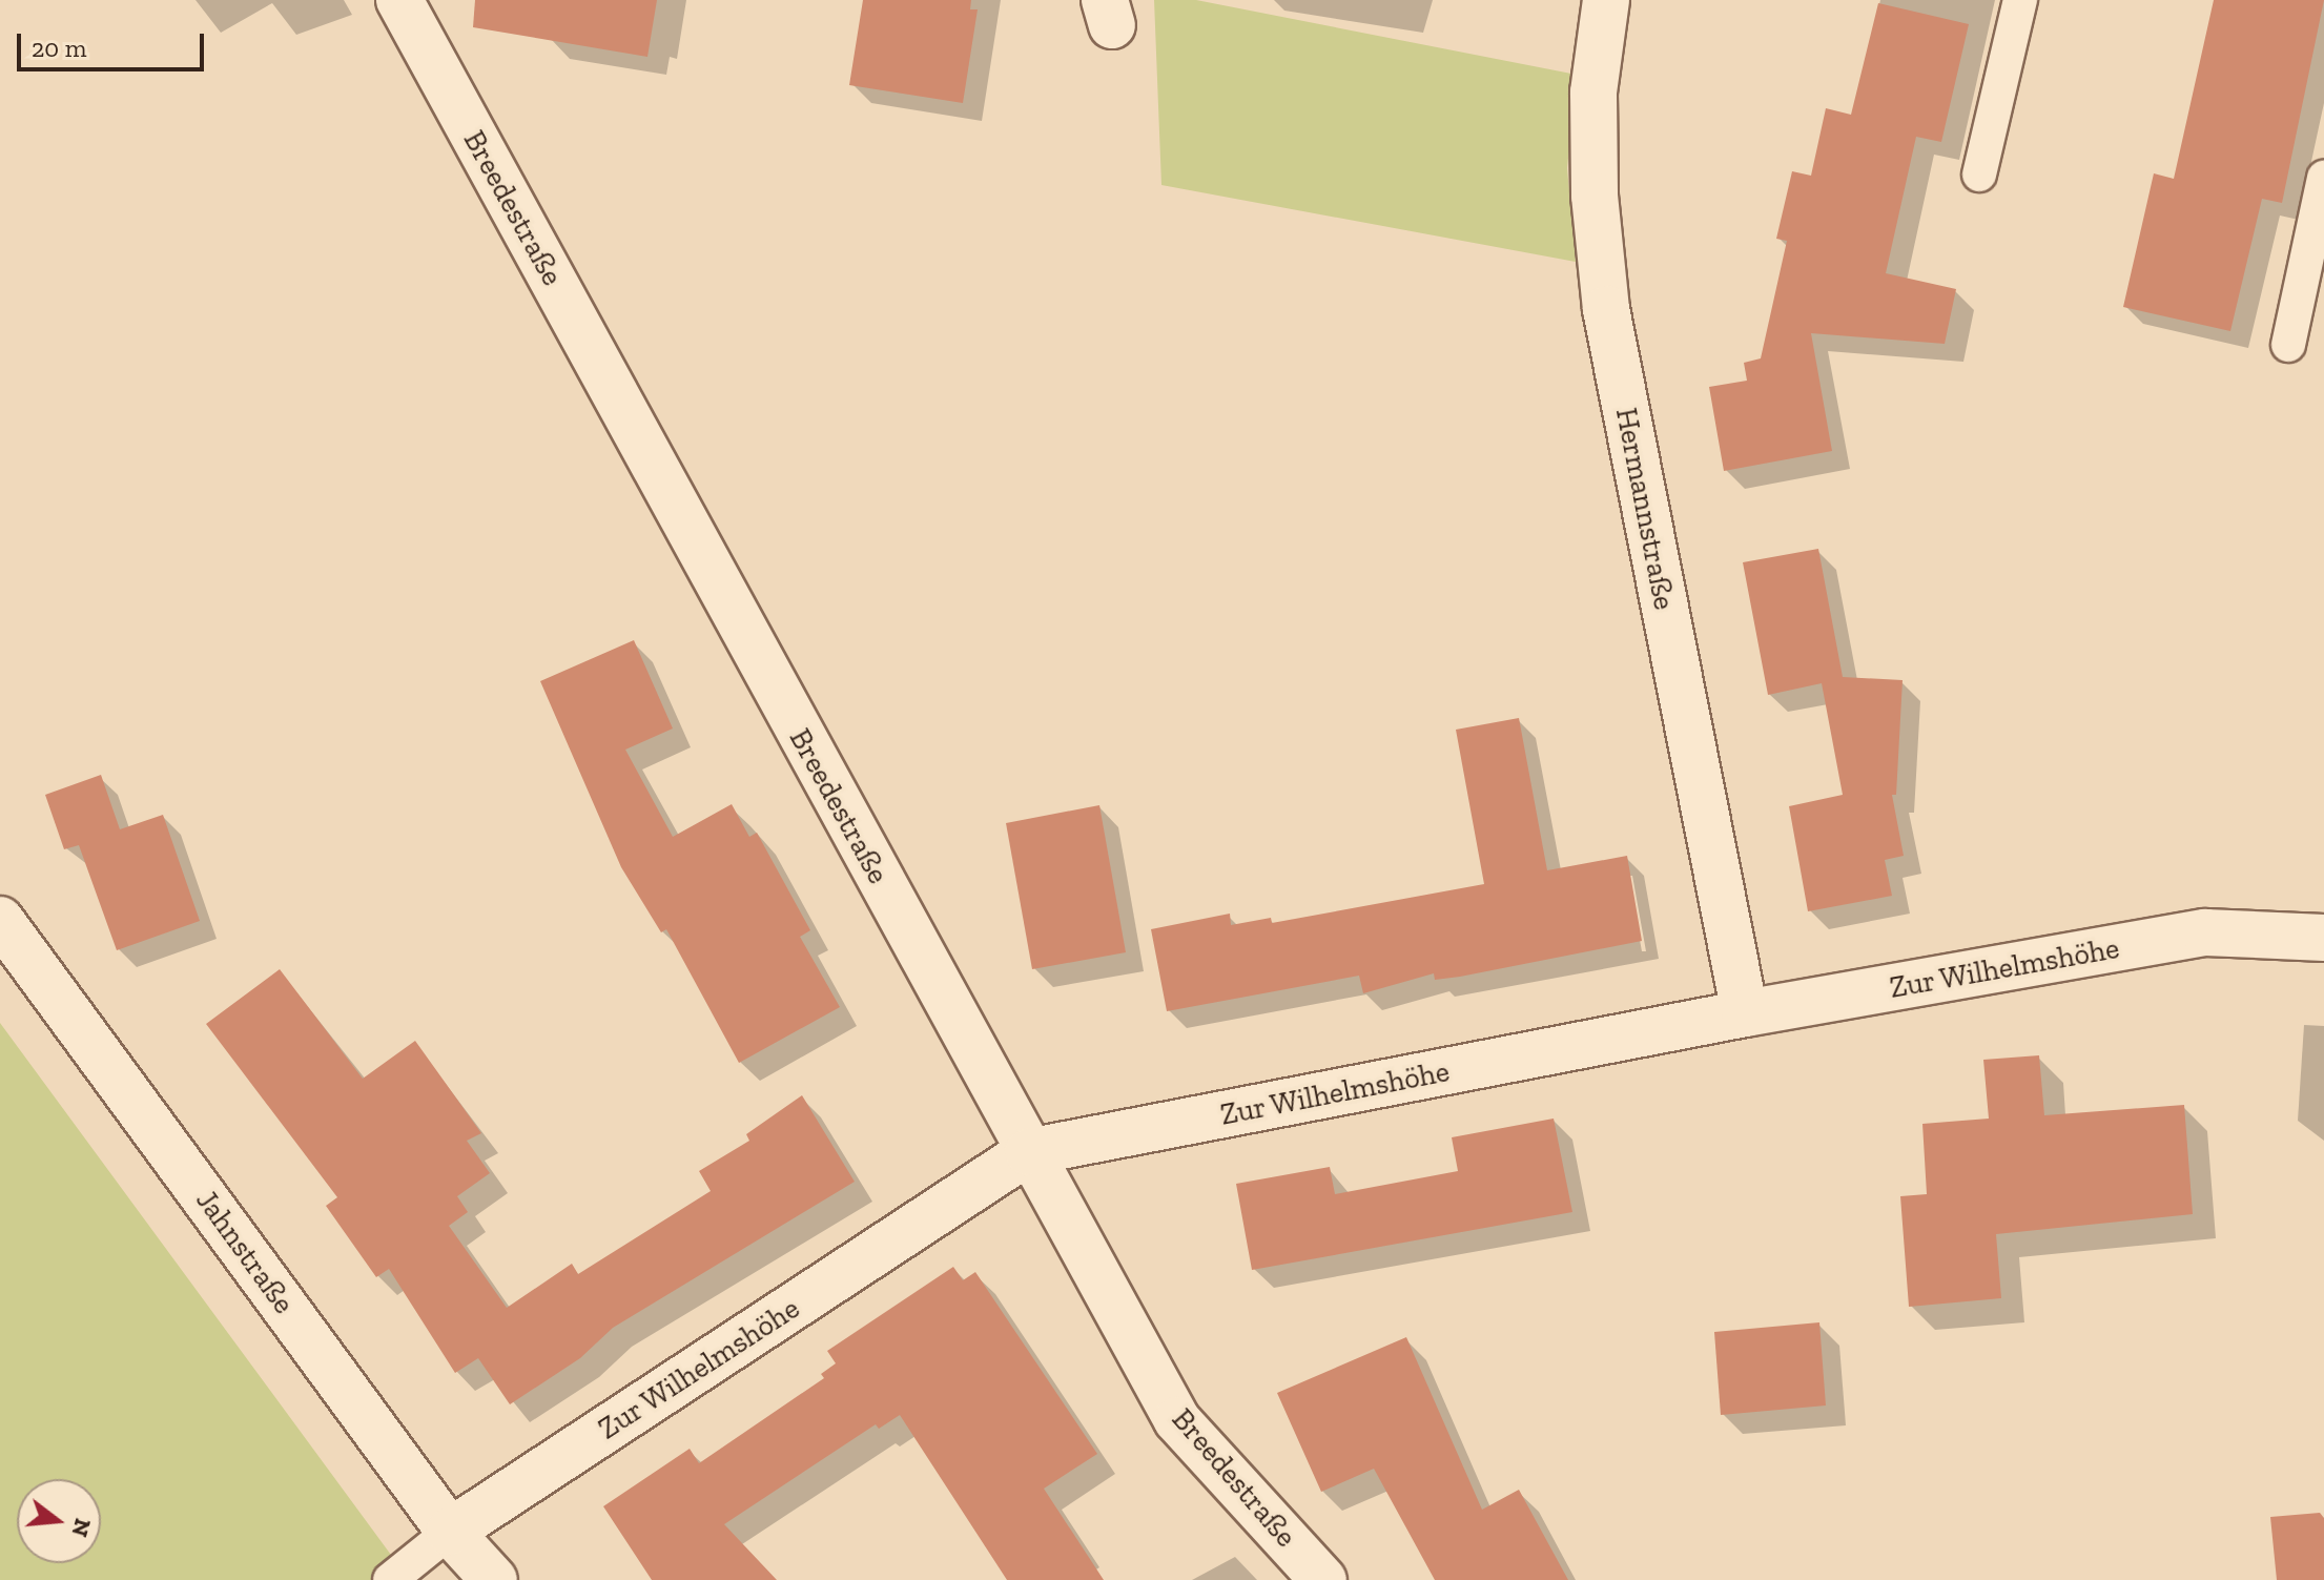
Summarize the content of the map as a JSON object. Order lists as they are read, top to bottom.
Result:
{
  "streets": {
    "street": [
      "Breedestraße",
      "Hermannstraße",
      "Zur Wilhelmshöhe",
      "Jahnstraße"
    ]
  },
  "crossings": [
    ["Breedestraße", "Zur Wilhelmshöhe"],
    ["Hermannstraße", "Zur Wilhelmshöhe"],
    ["Zur Wilhelmshöhe", "Jahnstraße"]
  ],
  "scale_bar": "20 m",
  "north": "right"
}
